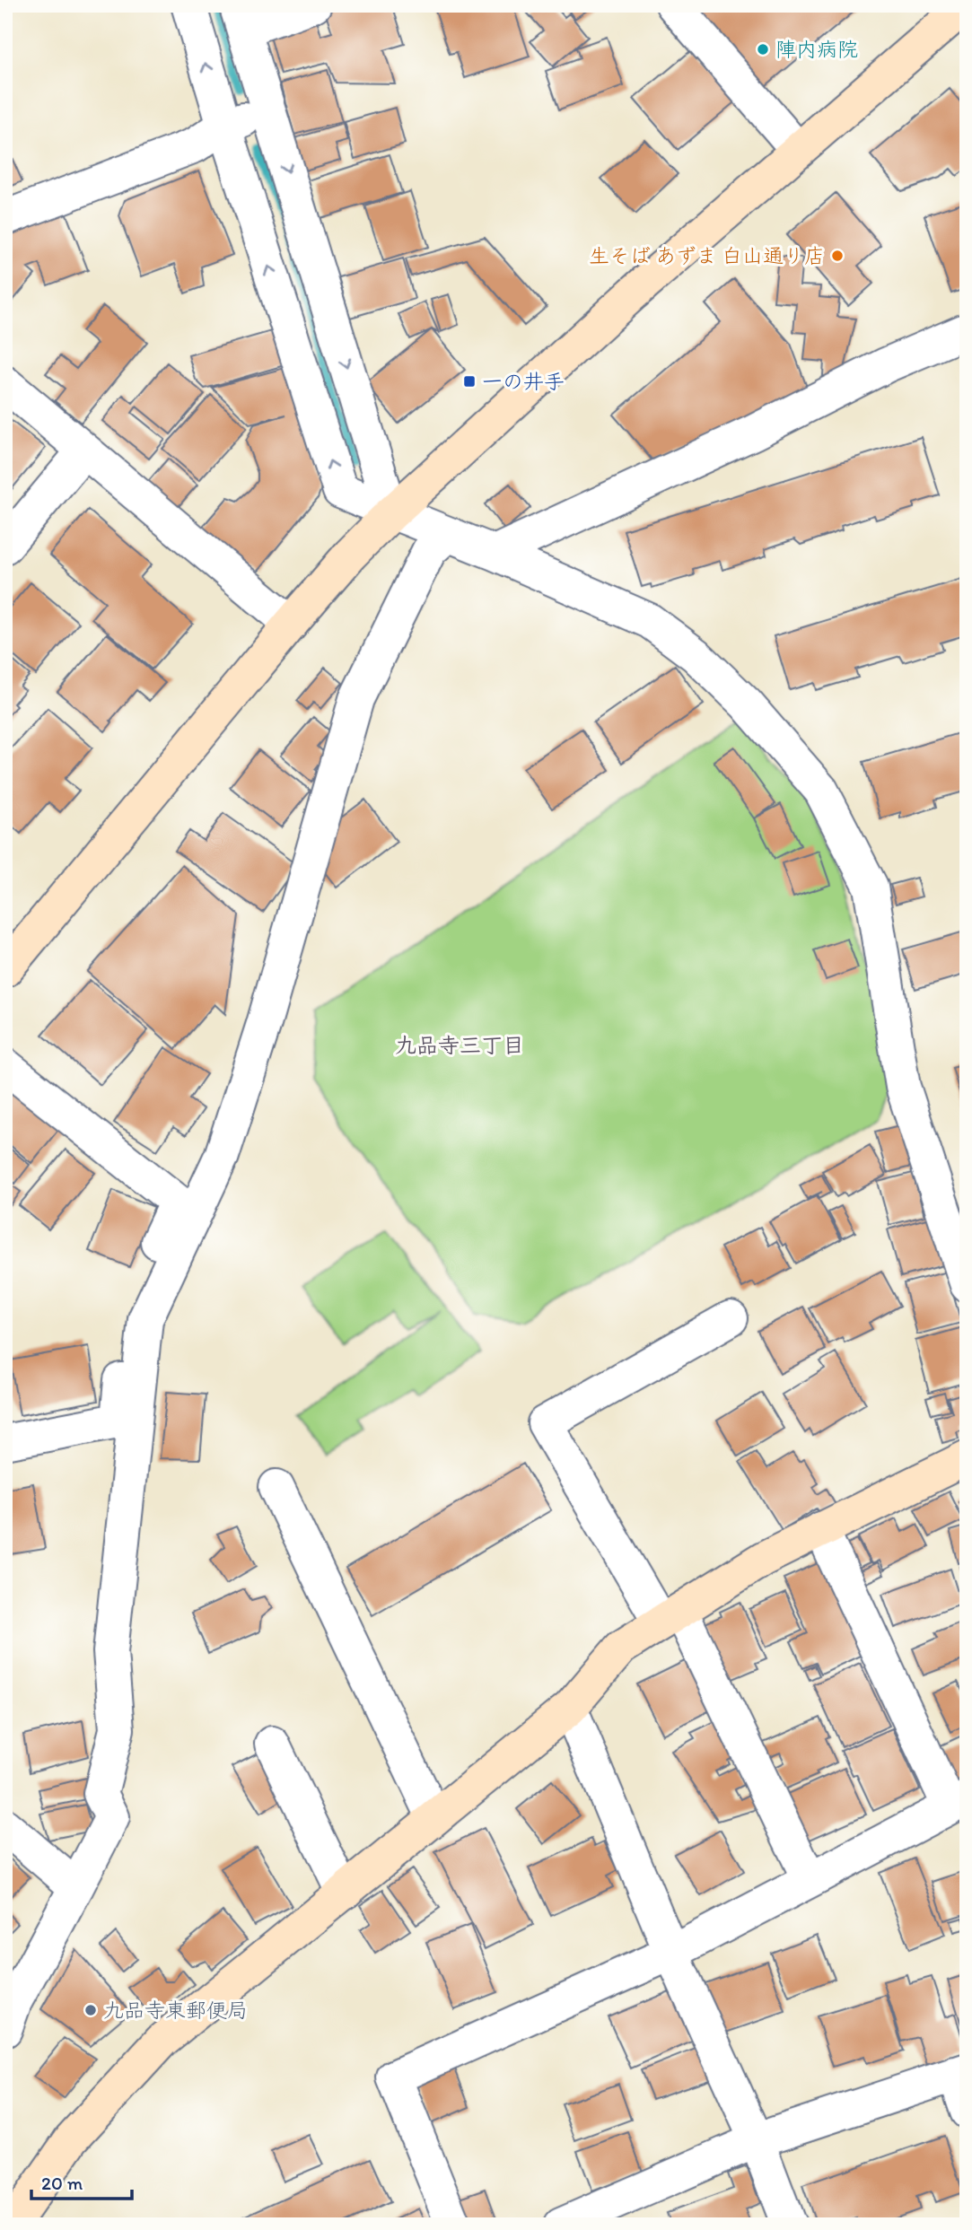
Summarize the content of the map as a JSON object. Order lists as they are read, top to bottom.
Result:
{
  "districts": ["九品寺三丁目"],
  "places": {
    "other": ["陣内病院", "生そば あずま 白山通り店", "九品寺東郵便局"],
    "transit": ["一の井手"]
  },
  "scale_bar": "20 m"
}
